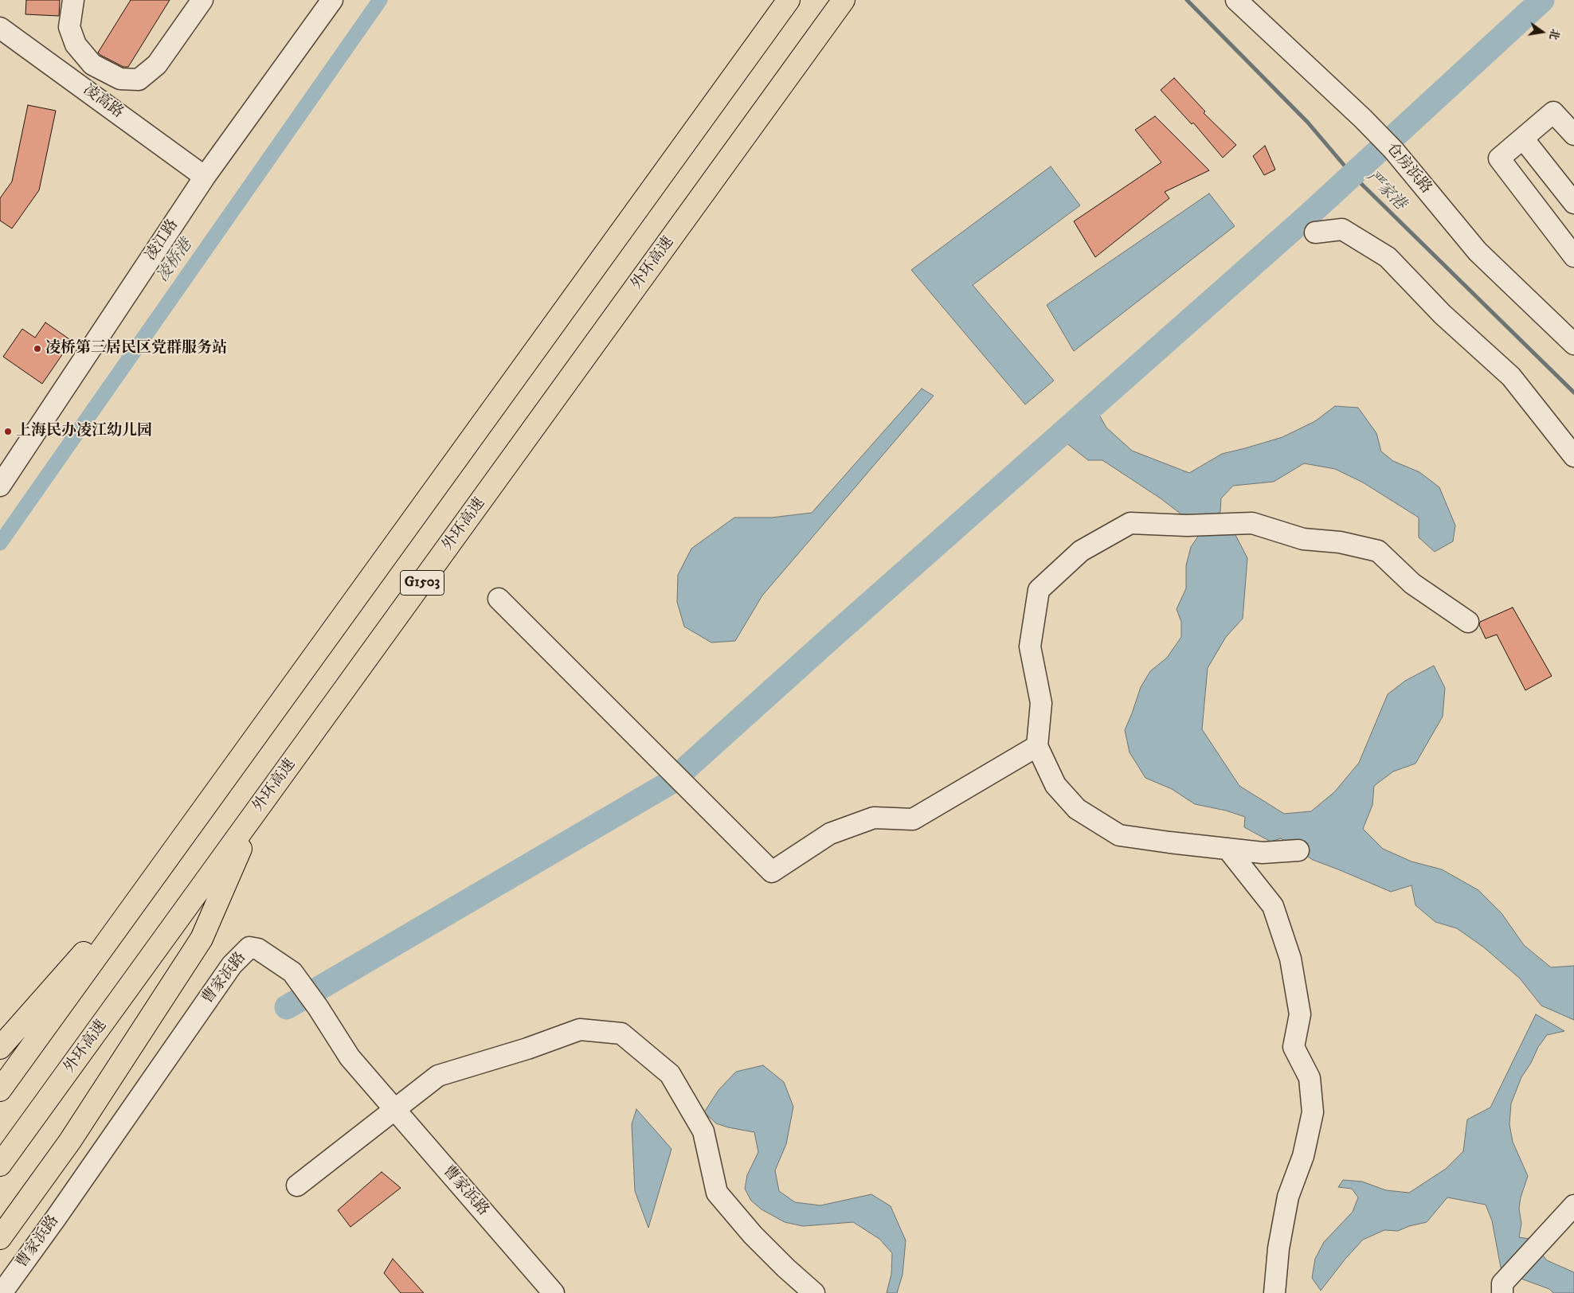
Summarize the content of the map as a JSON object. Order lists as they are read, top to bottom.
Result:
{
  "streets": {
    "highway": ["外环高速", "G1503"],
    "street": [
      "凌高路",
      "仓房浜路",
      "凌江路",
      "曹家浜路"
    ]
  },
  "crossings": [
    ["凌高路", "凌江路"]
  ],
  "water": ["严家港", "凌桥港"],
  "places": ["凌桥第三居民区党群服务站", "上海民办凌江幼儿园"],
  "north": "right"
}
